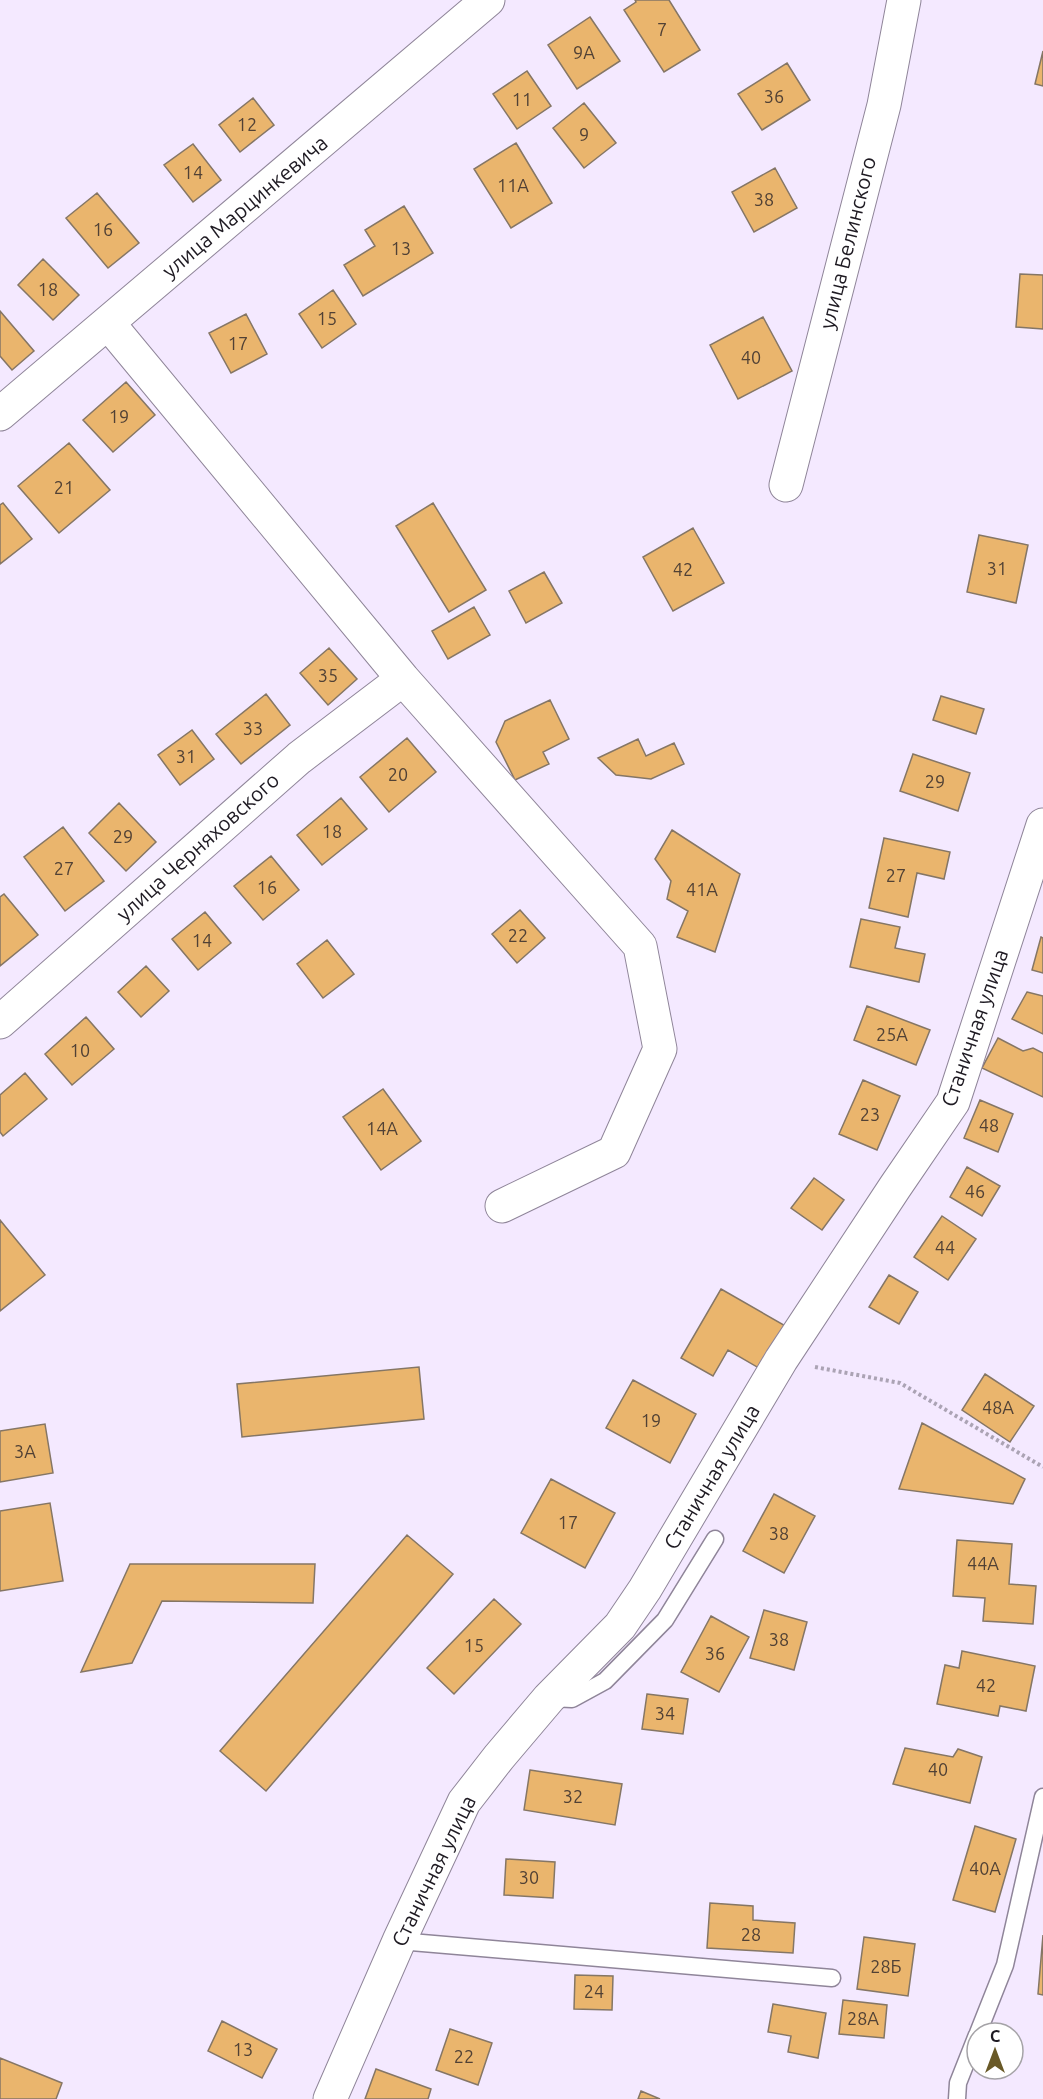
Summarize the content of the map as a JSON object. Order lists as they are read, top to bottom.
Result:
{
  "streets": {
    "street": [
      "улица Марцинкевича",
      "улица Белинского",
      "улица Черняховского",
      "Станичная улица"
    ]
  },
  "house_numbers": [
    "7",
    "9А",
    "36",
    "11",
    "12",
    "9",
    "14",
    "11А",
    "38",
    "16",
    "13",
    "18",
    "15",
    "17",
    "40",
    "19",
    "21",
    "31",
    "42",
    "35",
    "33",
    "31",
    "20",
    "29",
    "18",
    "29",
    "27",
    "27",
    "16",
    "41А",
    "22",
    "14",
    "25А",
    "10",
    "23",
    "48",
    "14А",
    "46",
    "44",
    "48А",
    "19",
    "3А",
    "17",
    "38",
    "44А",
    "38",
    "15",
    "36",
    "42",
    "34",
    "40",
    "32",
    "40А",
    "30",
    "28",
    "28Б",
    "24",
    "28А",
    "13",
    "22"
  ],
  "north": "top"
}
